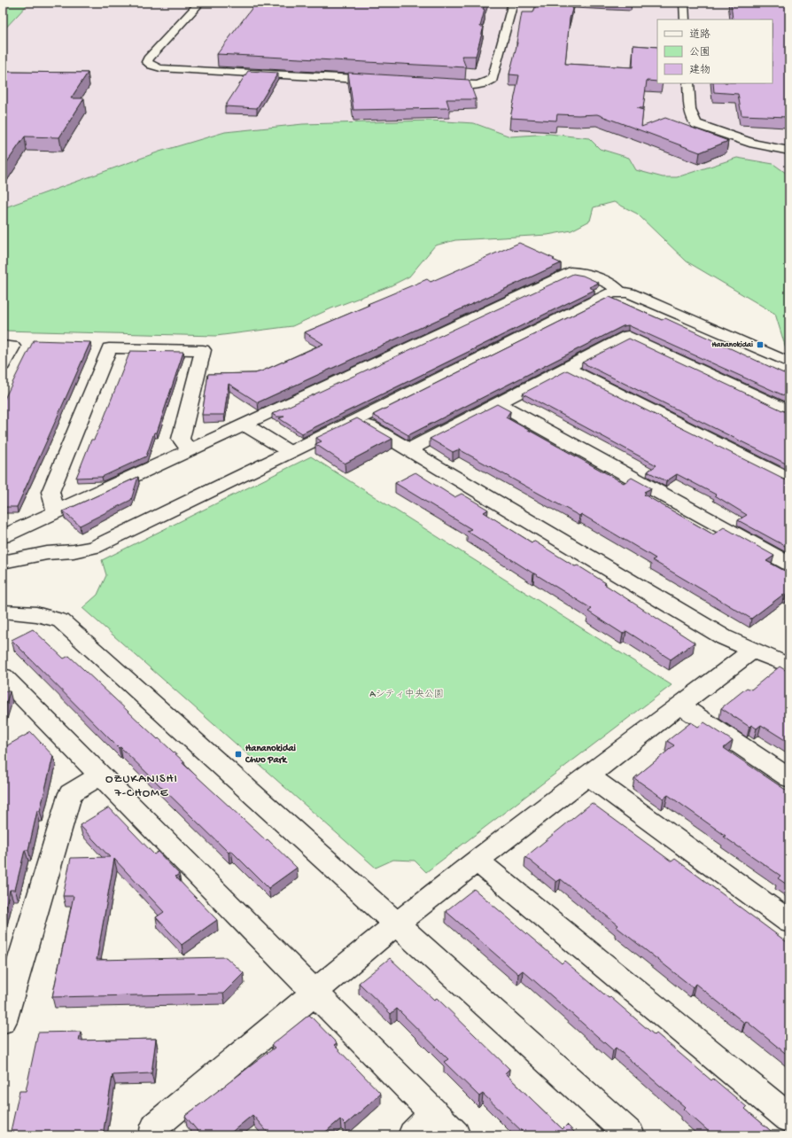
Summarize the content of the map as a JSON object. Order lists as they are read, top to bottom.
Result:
{
  "districts": ["OZUKANISHI 7-CHOME"],
  "parks": ["Aシティ中央公園"],
  "places": {
    "transit": ["Hananokidai", "Hananokidai Chuo Park"]
  },
  "legend": ["道路", "公園", "建物"]
}
